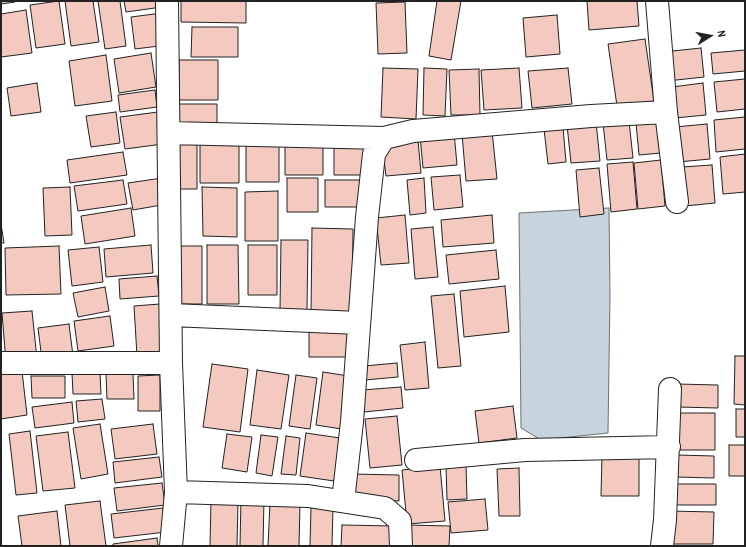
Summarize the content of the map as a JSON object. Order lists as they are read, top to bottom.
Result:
{
  "north": "right"
}
